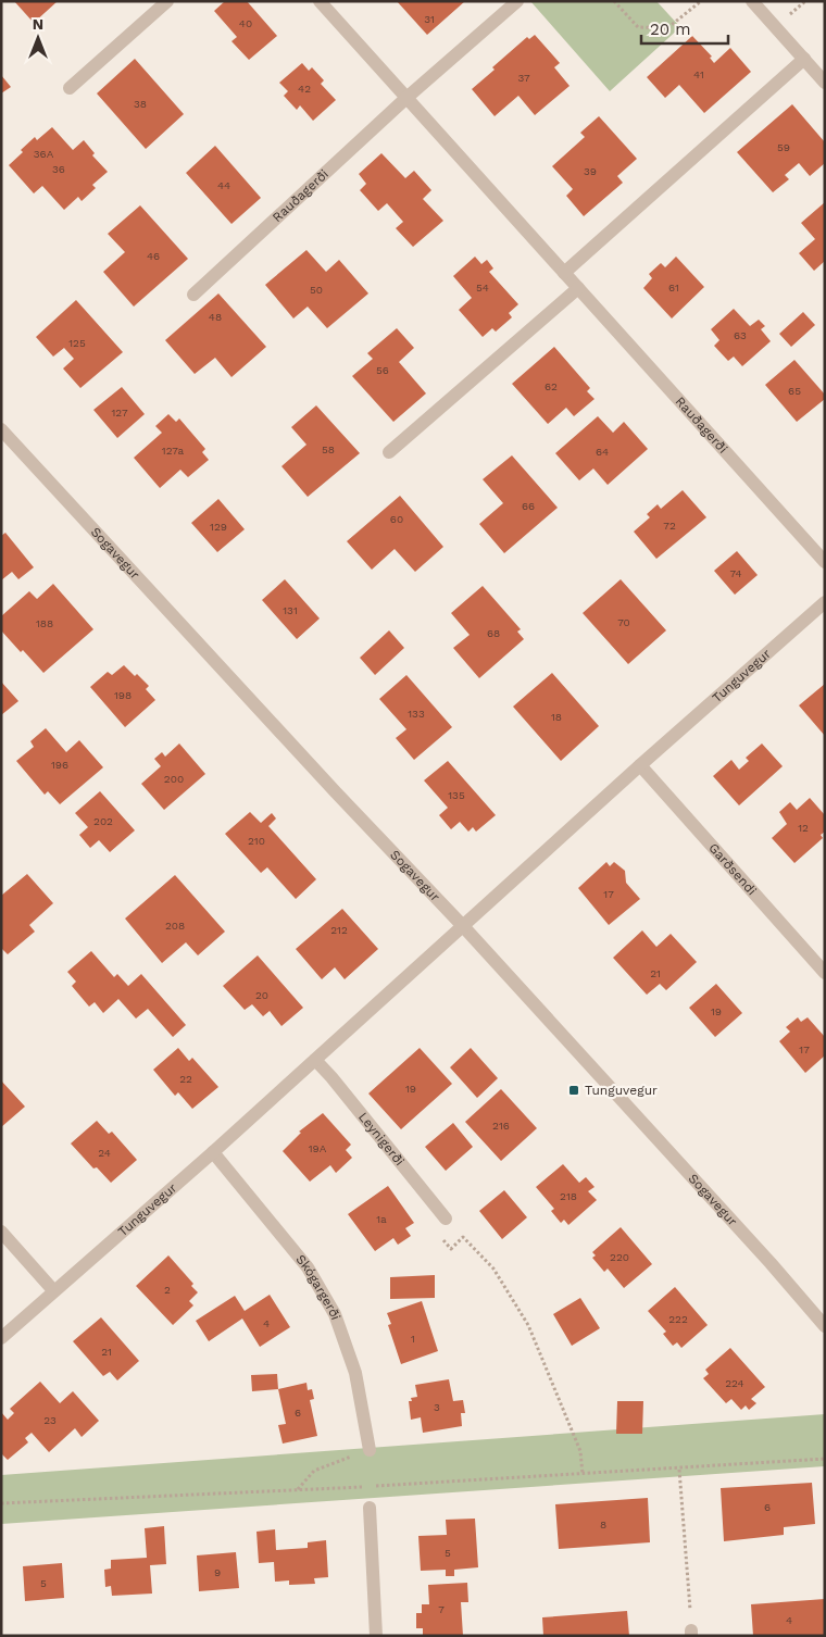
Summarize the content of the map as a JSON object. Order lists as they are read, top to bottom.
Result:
{
  "streets": {
    "street": [
      "Rauðagerði",
      "Sogavegur",
      "Tunguvegur",
      "Garðsendi",
      "Leynigerði",
      "Skógargerði"
    ]
  },
  "crossings": [
    ["Sogavegur", "Tunguvegur"],
    ["Tunguvegur", "Garðsendi"],
    ["Tunguvegur", "Leynigerði"],
    ["Tunguvegur", "Skógargerði"]
  ],
  "places": {
    "transit": ["Tunguvegur"]
  },
  "house_numbers": [
    "31",
    "40",
    "41",
    "37",
    "42",
    "38",
    "59",
    "36A",
    "36",
    "39",
    "44",
    "46",
    "54",
    "61",
    "50",
    "48",
    "63",
    "125",
    "56",
    "62",
    "65",
    "127",
    "58",
    "127a",
    "64",
    "66",
    "60",
    "72",
    "129",
    "74",
    "131",
    "70",
    "188",
    "68",
    "198",
    "133",
    "18",
    "196",
    "200",
    "135",
    "202",
    "12",
    "210",
    "17",
    "208",
    "212",
    "21",
    "20",
    "19",
    "17",
    "22",
    "19",
    "216",
    "19A",
    "24",
    "218",
    "1a",
    "220",
    "2",
    "222",
    "4",
    "1",
    "21",
    "224",
    "3",
    "6",
    "23",
    "6",
    "8",
    "5",
    "9",
    "5",
    "7",
    "4"
  ],
  "scale_bar": "20 m",
  "north": "top"
}
